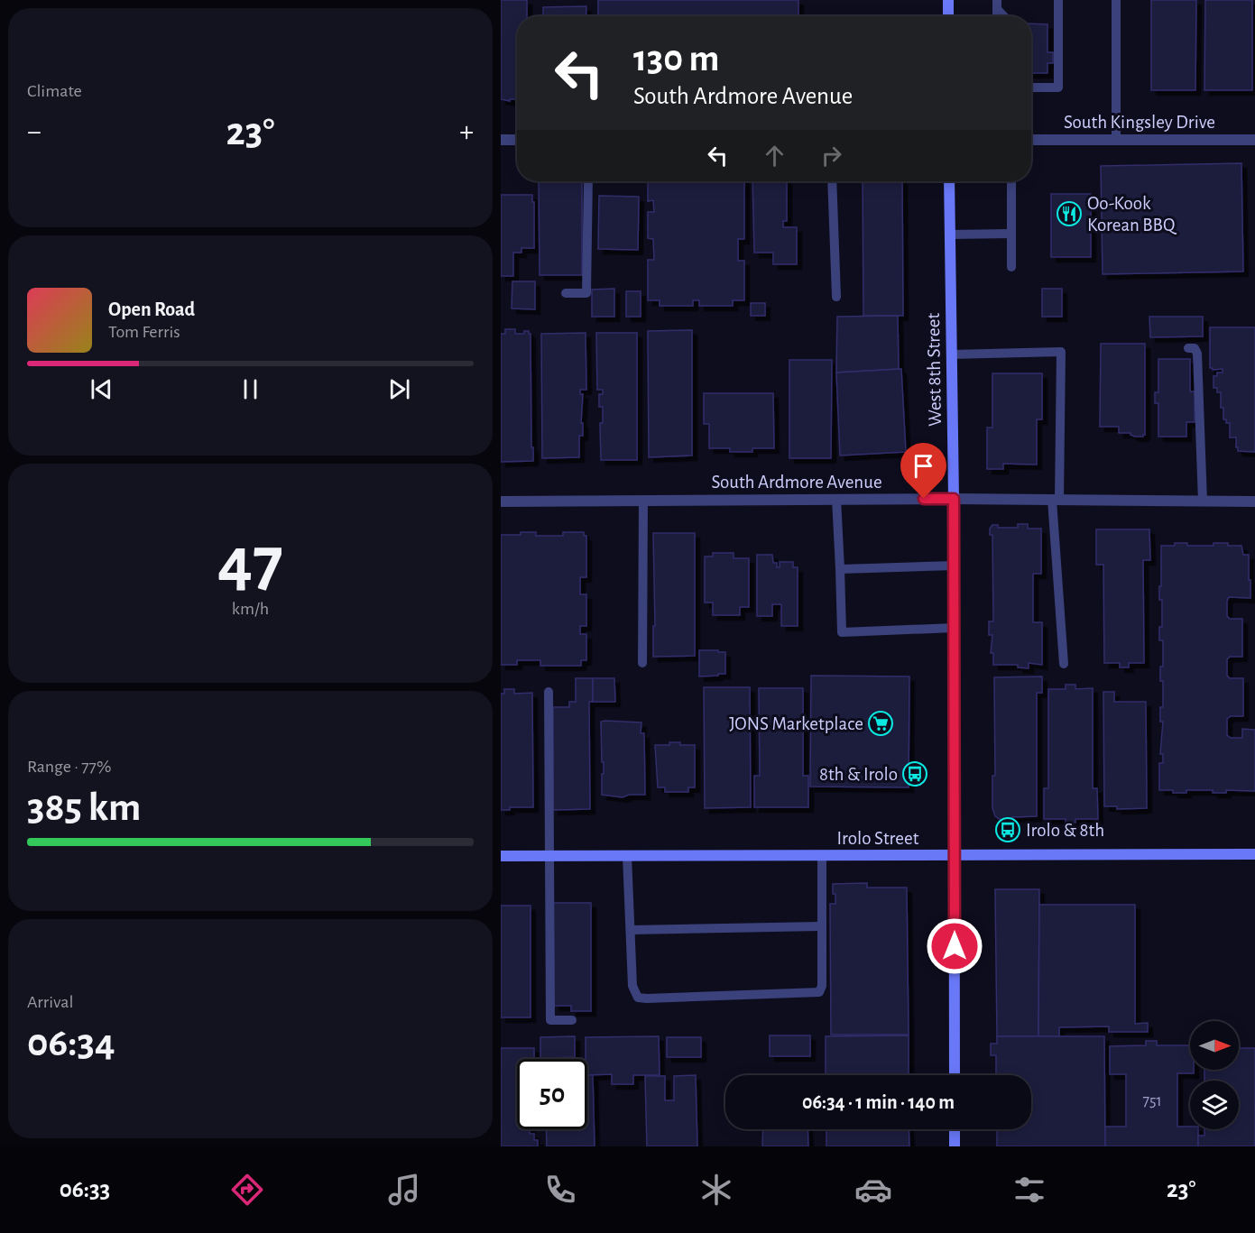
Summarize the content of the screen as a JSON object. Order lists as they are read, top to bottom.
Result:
{
  "streets": {
    "main road": ["West 8th Street", "Irolo Street"],
    "street": ["South Kingsley Drive", "South Ardmore Avenue"]
  },
  "crossings": [
    ["West 8th Street", "South Ardmore Avenue"],
    ["West 8th Street", "Irolo Street"]
  ],
  "places": {
    "restaurant": ["Oo-Kook Korean BBQ"],
    "supermarket": ["JONS Marketplace"],
    "bus stop": ["8th & Irolo", "Irolo & 8th"]
  },
  "house_numbers": ["751"],
  "north": "right",
  "page": {
    "tile": [
      "Climate",
      ["47", "km/h"],
      ["Range · 77%", "385 km"],
      ["Arrival", "06:34"]
    ],
    "turn": ["130 m", "South Ardmore Avenue"],
    "heat": ["−", "23°", "+"],
    "song": ["Open Road", "Tom Ferris"],
    "limit": "50",
    "trip": "06:34 · 1 min · 140 m",
    "tabs": ["06:33", "23°"]
  }
}
